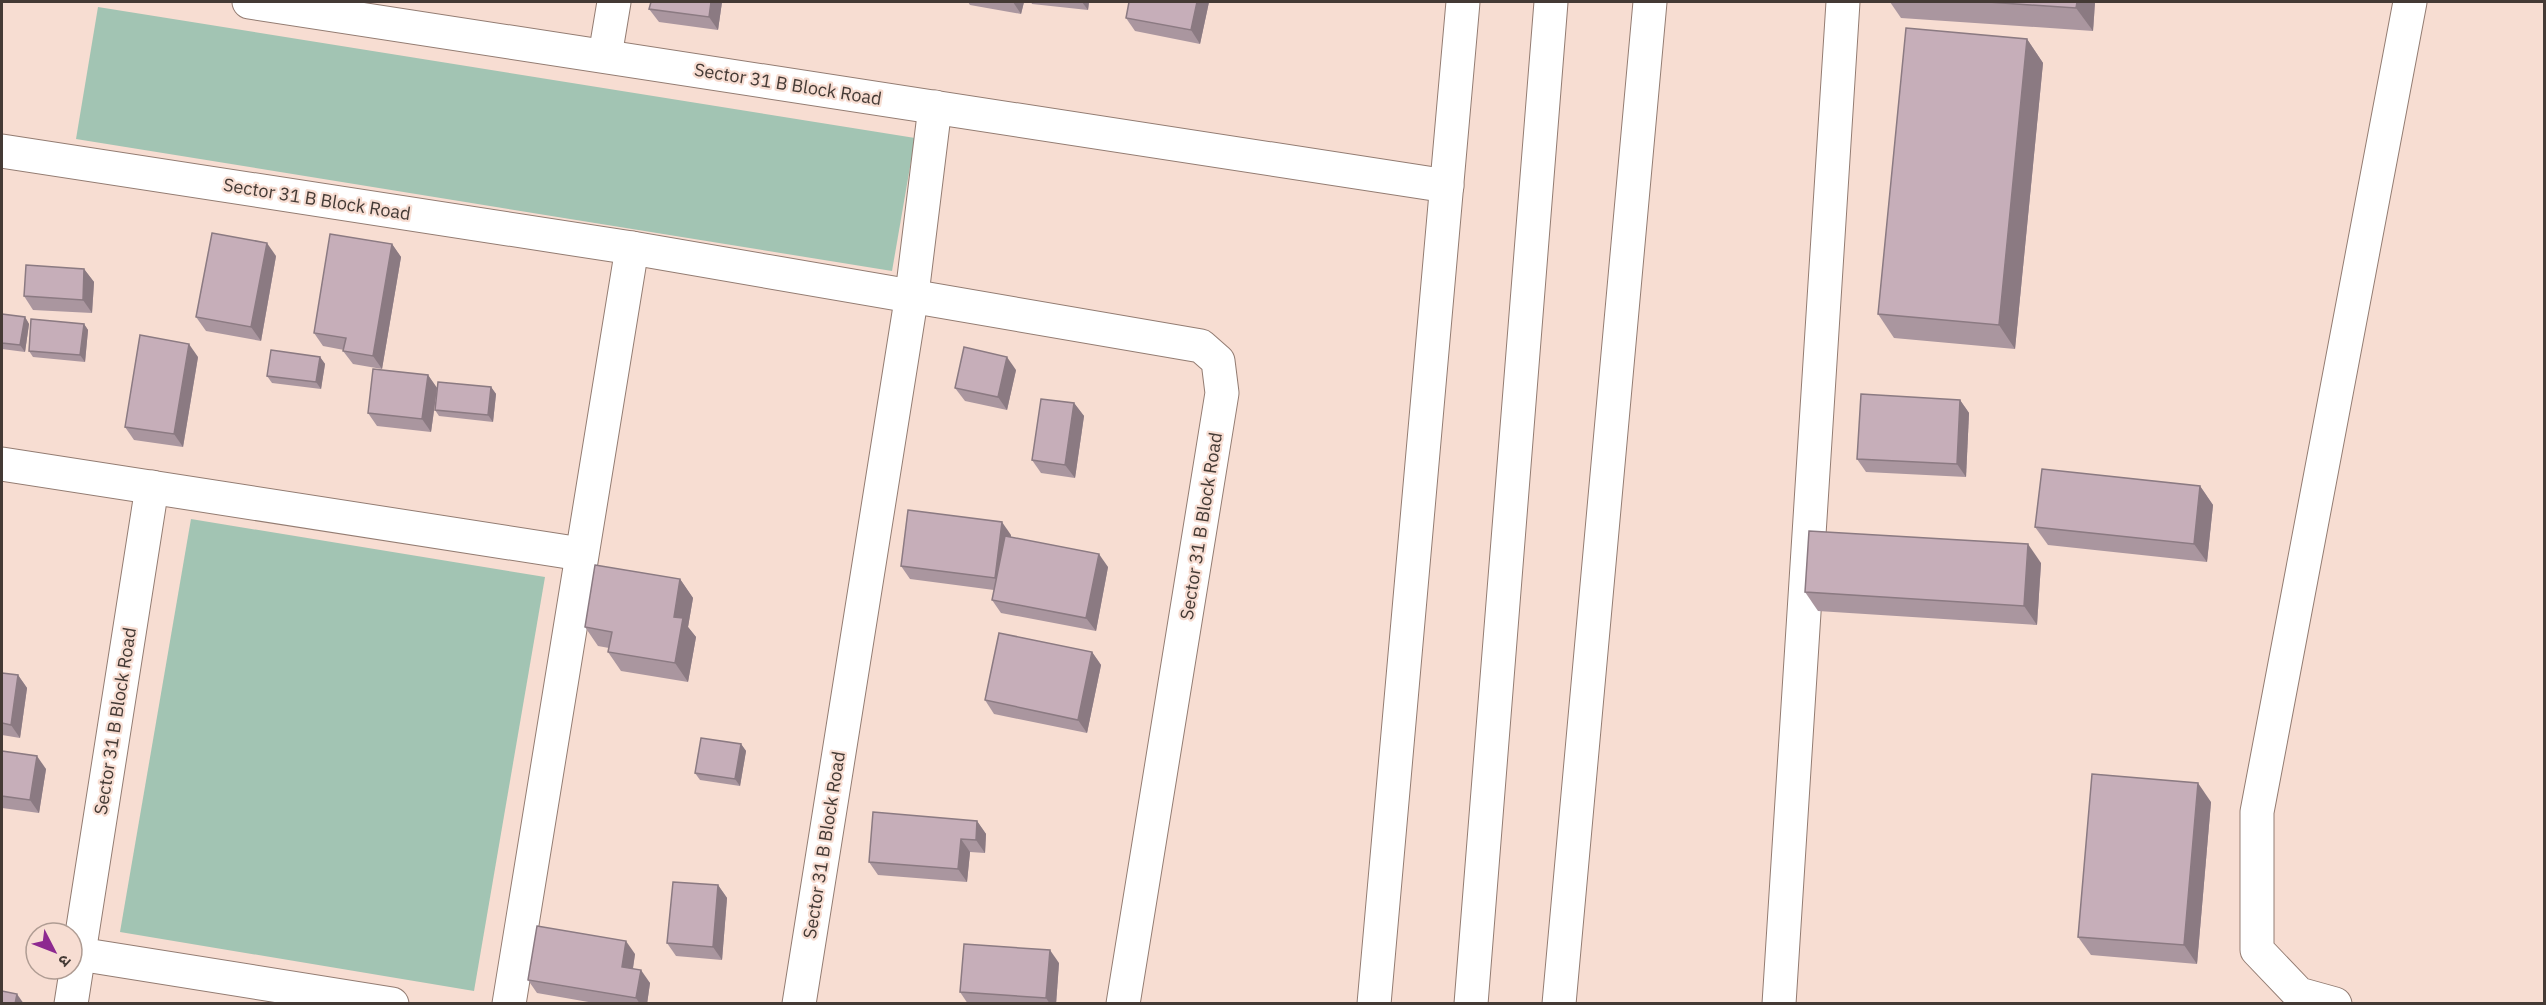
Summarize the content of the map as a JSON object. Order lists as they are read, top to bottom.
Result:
{
  "streets": {
    "street": ["Sector 31 B Block Road"]
  },
  "north": "bottom right"
}
